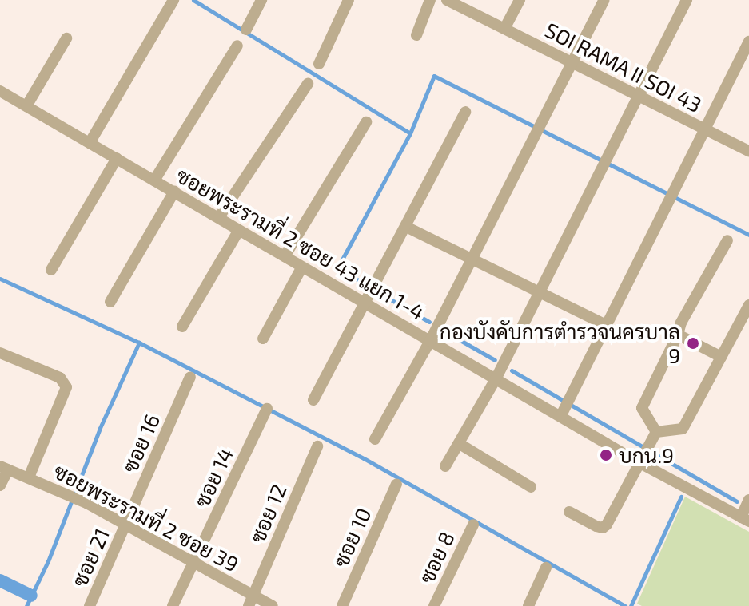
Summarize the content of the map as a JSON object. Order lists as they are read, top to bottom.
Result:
{
  "streets": {
    "street": [
      "SOI RAMA II SOI 43",
      "ซอยพระรามที่ 2 ซอย 43 แยก 1-4",
      "ซอย 16",
      "ซอย 14",
      "ซอย 12",
      "ซอยพระรามที่ 2 ซอย 39",
      "ซอย 10",
      "ซอย 21",
      "ซอย 8"
    ]
  },
  "crossings": [
    ["ซอย 16", "ซอยพระรามที่ 2 ซอย 39"],
    ["ซอย 16", "ซอย 21"],
    ["ซอย 14", "ซอยพระรามที่ 2 ซอย 39"],
    ["ซอย 12", "ซอยพระรามที่ 2 ซอย 39"],
    ["ซอยพระรามที่ 2 ซอย 39", "ซอย 21"]
  ],
  "places": ["กองบังคับการตำรวจนครบาล 9", "บกน.9"]
}
